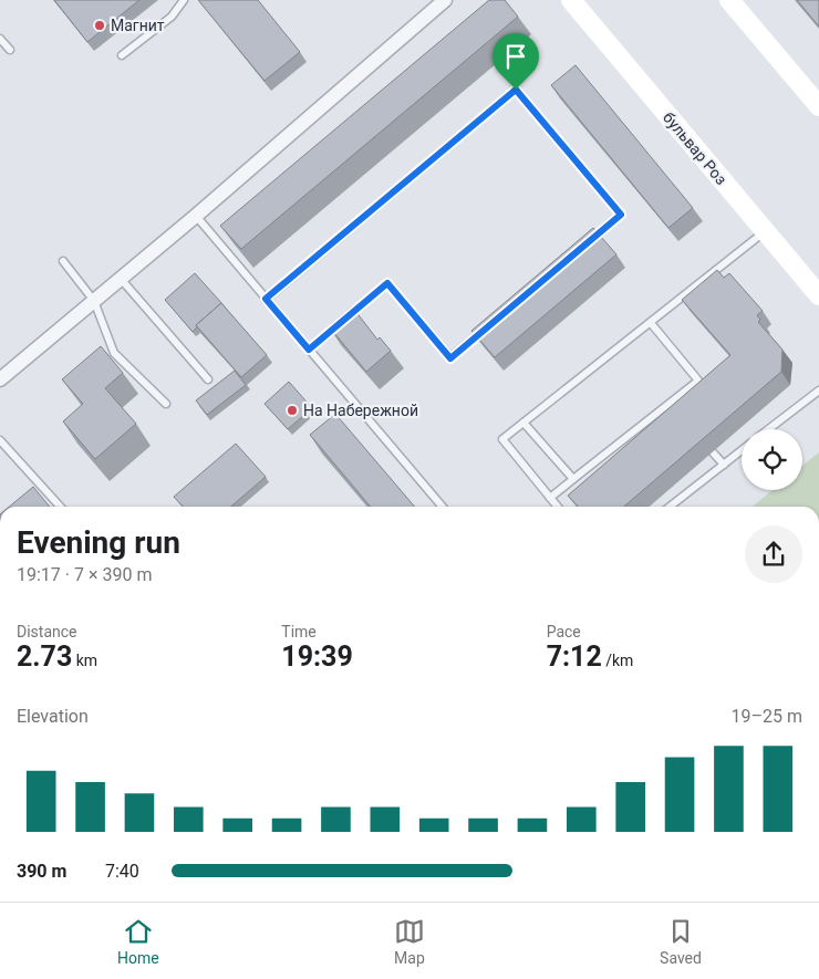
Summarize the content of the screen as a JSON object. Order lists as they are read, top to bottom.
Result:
{
  "streets": {
    "street": ["бульвар Роз"]
  },
  "places": ["Магнит", "На Набережной"],
  "page": {
    "heading": ["Evening run", "19:17 · 7 × 390 m"],
    "stats": [
      ["Distance", "2.73 km"],
      ["Time", "19:39"],
      ["Pace", "7:12 /km"]
    ],
    "chart": ["Elevation", "19–25 m"],
    "list": [
      {
        "name": "390 m",
        "note": "7:40"
      }
    ],
    "tabs": ["Home", "Map", "Saved"]
  }
}
